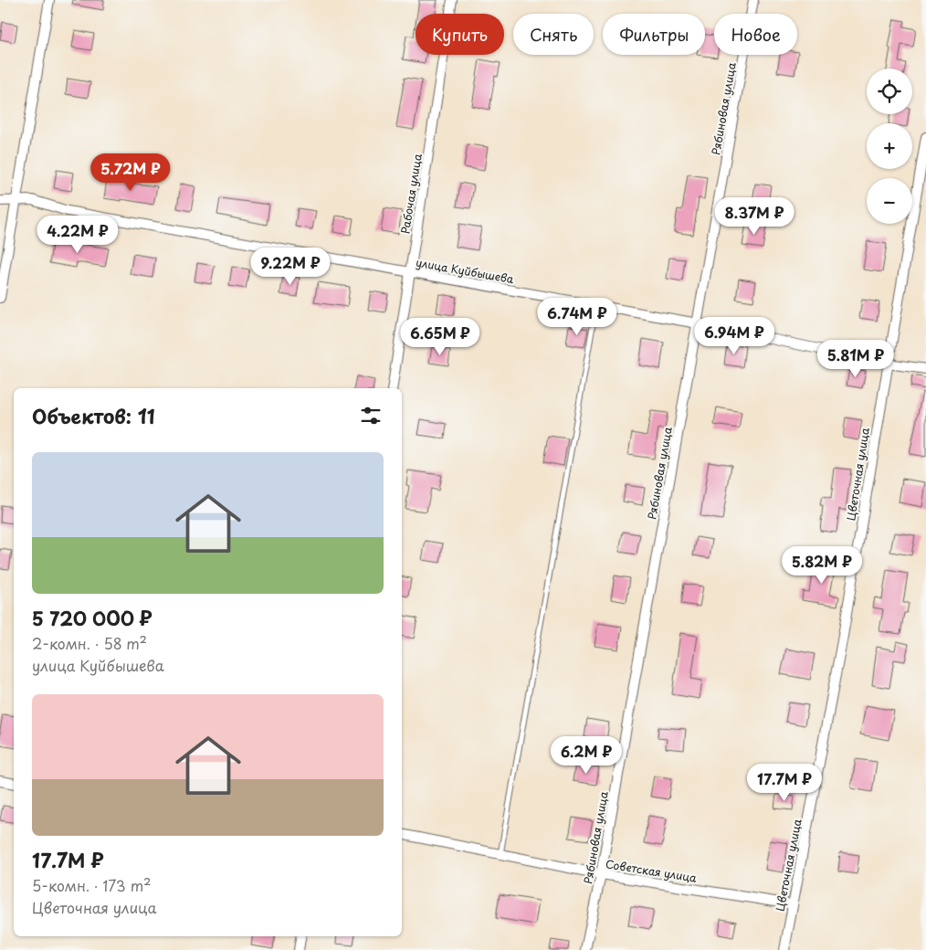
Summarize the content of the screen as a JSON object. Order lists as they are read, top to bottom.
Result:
{
  "streets": {
    "street": [
      "Рябиновая улица",
      "Рабочая улица",
      "улица Куйбышева",
      "Цветочная улица",
      "Советская улица"
    ]
  },
  "crossings": [
    ["Рябиновая улица", "улица Куйбышева"],
    ["Рябиновая улица", "Советская улица"],
    ["Рабочая улица", "улица Куйбышева"],
    ["улица Куйбышева", "Цветочная улица"],
    ["Цветочная улица", "Советская улица"]
  ],
  "page": {
    "chip": [
      "Купить",
      "Снять",
      "Фильтры",
      "Новое"
    ],
    "map_buttons": ["+", "−"],
    "price": [
      "5.72M ₽",
      "8.37M ₽",
      "4.22M ₽",
      "9.22M ₽",
      "6.74M ₽",
      "6.94M ₽",
      "6.65M ₽",
      "5.81M ₽",
      "5.82M ₽",
      "6.2M ₽",
      "17.7M ₽"
    ],
    "heading": "Объектов: 11",
    "list": [
      {
        "name": "5 720 000 ₽",
        "note": "2-комн. · 58 m² · улица Куйбышева"
      },
      {
        "name": "17.7M ₽",
        "note": "5-комн. · 173 m² · Цветочная улица"
      }
    ]
  }
}
